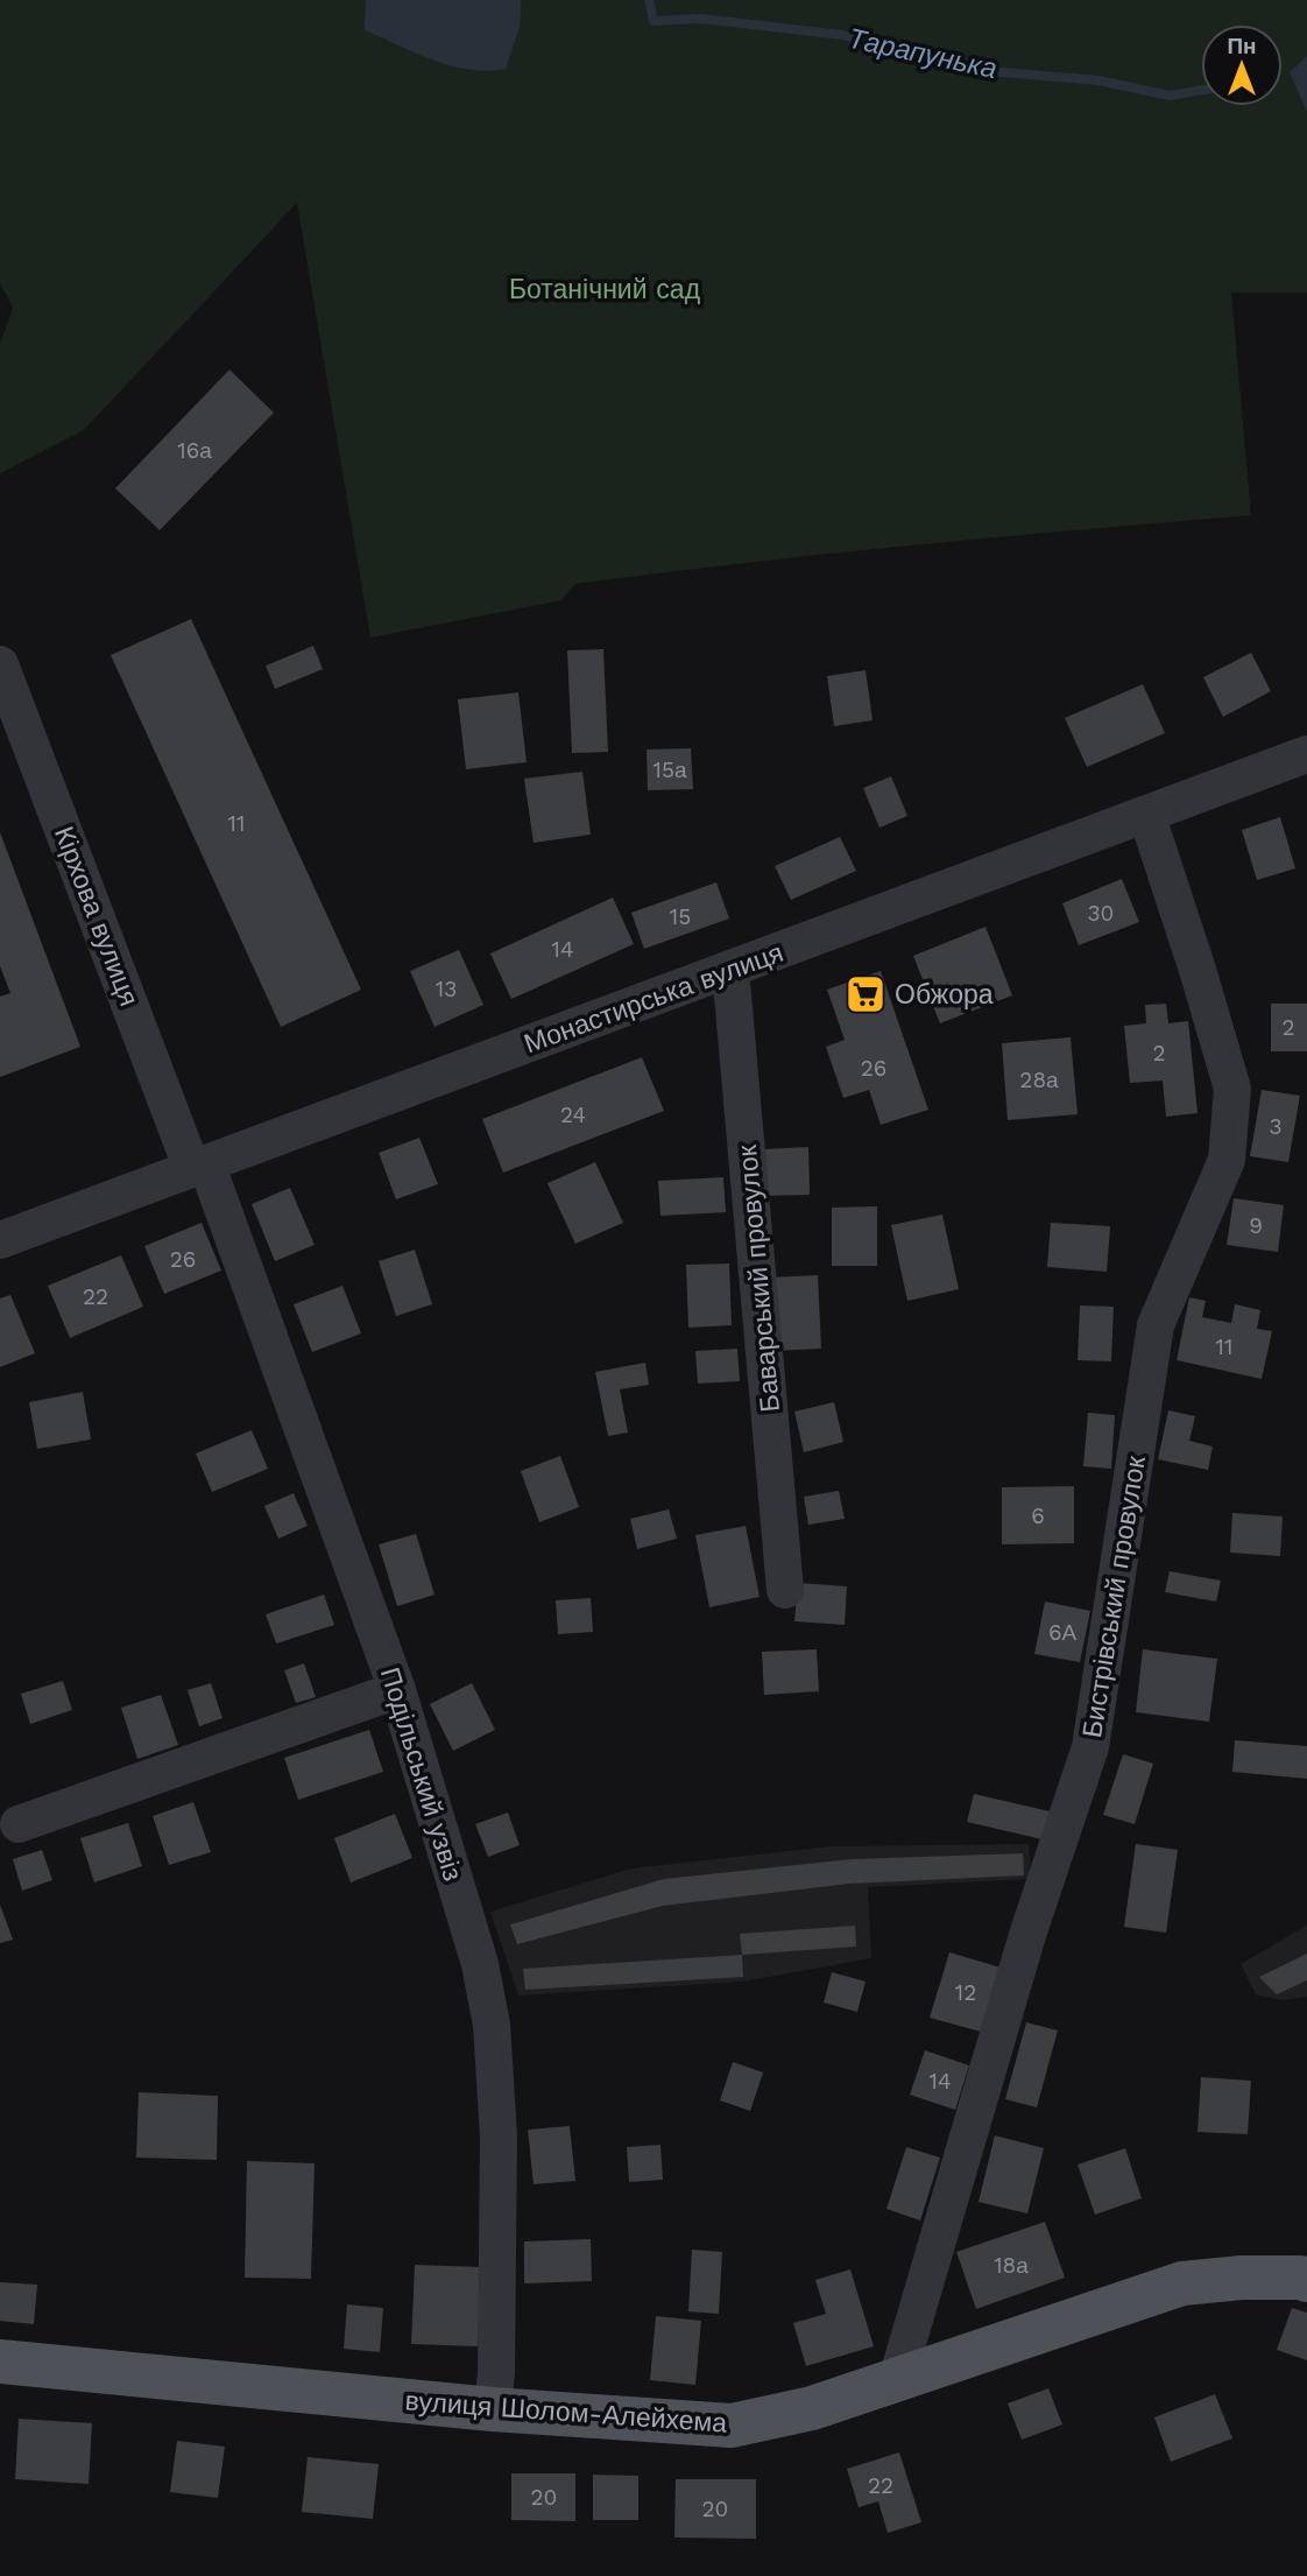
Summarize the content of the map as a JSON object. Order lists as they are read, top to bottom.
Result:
{
  "streets": {
    "main road": ["вулиця Шолом-Алейхема"],
    "street": [
      "Кірхова вулиця",
      "Монастирська вулиця",
      "Баварський провулок",
      "Бистрівський провулок",
      "Подільський узвіз"
    ]
  },
  "crossings": [
    ["Кірхова вулиця", "Монастирська вулиця"],
    ["Кірхова вулиця", "Подільський узвіз"],
    ["Монастирська вулиця", "Баварський провулок"],
    ["Монастирська вулиця", "Бистрівський провулок"],
    ["Монастирська вулиця", "Подільський узвіз"],
    ["Бистрівський провулок", "вулиця Шолом-Алейхема"],
    ["Подільський узвіз", "вулиця Шолом-Алейхема"]
  ],
  "water": ["Тарапунька"],
  "parks": ["Ботанічний сад"],
  "places": {
    "supermarket": ["Обжора"]
  },
  "house_numbers": [
    "16а",
    "15а",
    "11",
    "30",
    "15",
    "14",
    "13",
    "2",
    "2",
    "26",
    "28а",
    "24",
    "3",
    "9",
    "26",
    "22",
    "11",
    "6",
    "6А",
    "12",
    "14",
    "18а",
    "22",
    "20",
    "20"
  ],
  "north": "top"
}
